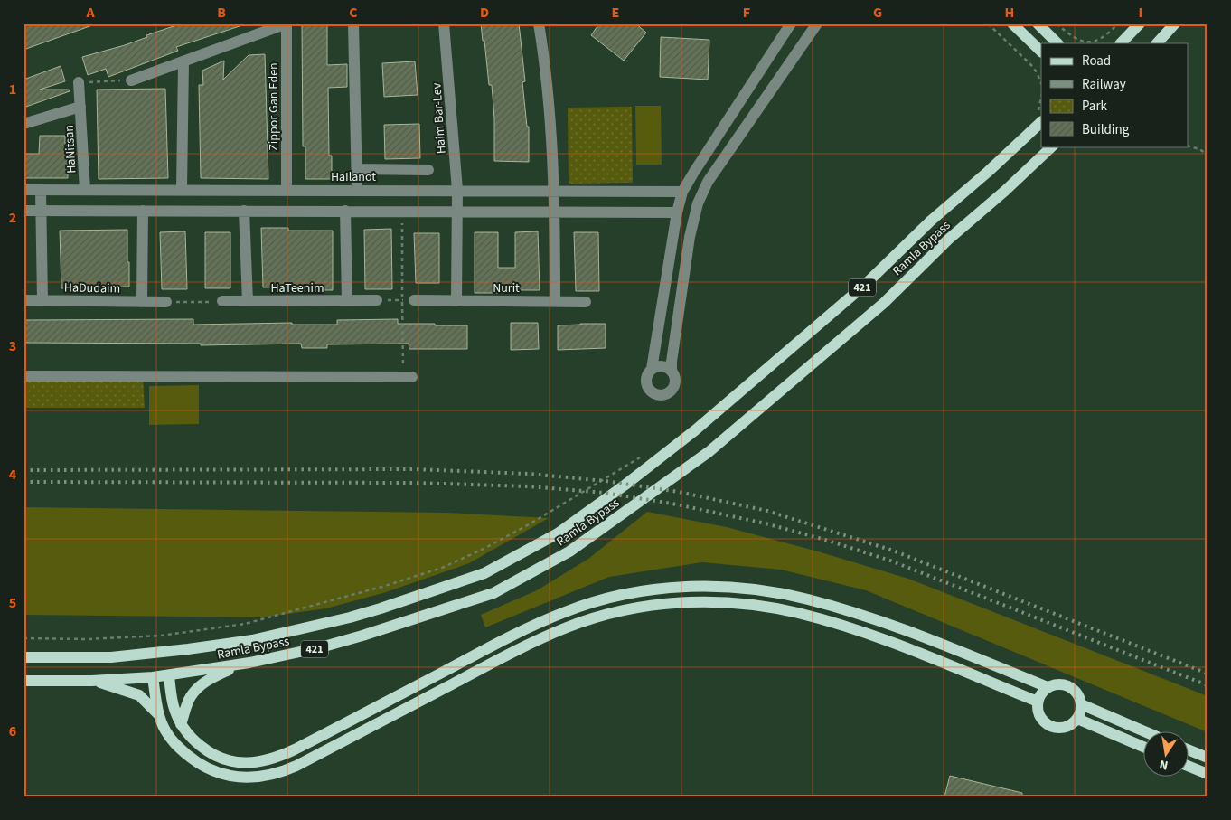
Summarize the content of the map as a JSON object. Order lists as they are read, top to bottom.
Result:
{
  "streets": {
    "main road": ["Ramla Bypass", "421"],
    "street": [
      "Zippor Gan Eden",
      "Haim Bar-Lev",
      "HaNitsan",
      "HaIlanot",
      "HaDudaim",
      "HaTeenim",
      "Nurit"
    ]
  },
  "crossings": [
    ["Zippor Gan Eden", "HaIlanot"],
    ["Haim Bar-Lev", "HaIlanot"],
    ["HaNitsan", "HaIlanot"]
  ],
  "legend": [
    "Road",
    "Railway",
    "Park",
    "Building"
  ],
  "north": "bottom",
  "grid": {
    "columns": [
      "A",
      "B",
      "C",
      "D",
      "E",
      "F",
      "G",
      "H",
      "I"
    ],
    "rows": [
      "1",
      "2",
      "3",
      "4",
      "5",
      "6"
    ]
  }
}
